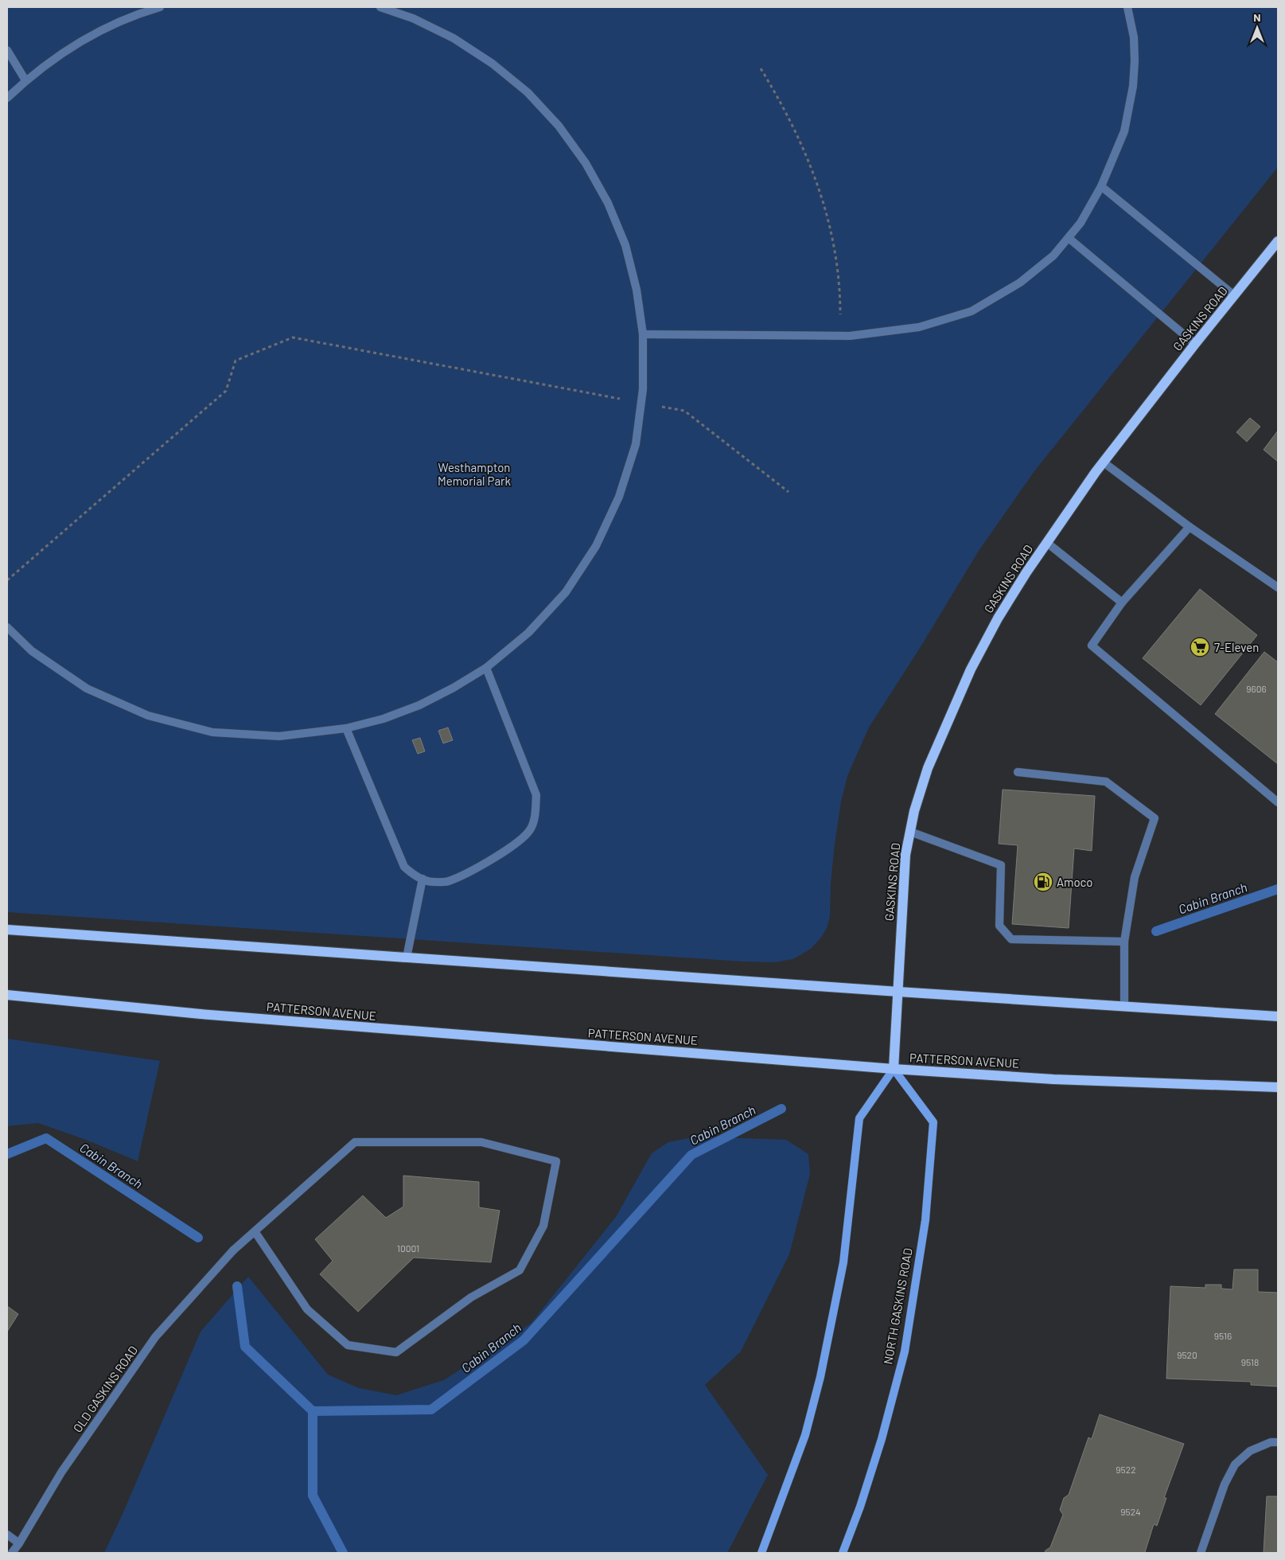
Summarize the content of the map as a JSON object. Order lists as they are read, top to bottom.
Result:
{
  "streets": {
    "main road": ["GASKINS ROAD", "PATTERSON AVENUE", "NORTH GASKINS ROAD"],
    "street": ["OLD GASKINS ROAD"]
  },
  "crossings": [
    ["PATTERSON AVENUE", "NORTH GASKINS ROAD"]
  ],
  "water": ["Cabin Branch"],
  "parks": ["Westhampton Memorial Park"],
  "places": {
    "supermarket": ["7-Eleven"],
    "fuel station": ["Amoco"]
  },
  "house_numbers": [
    "9606",
    "10001",
    "9516",
    "9520",
    "9518",
    "9522",
    "9524"
  ],
  "north": "top"
}
